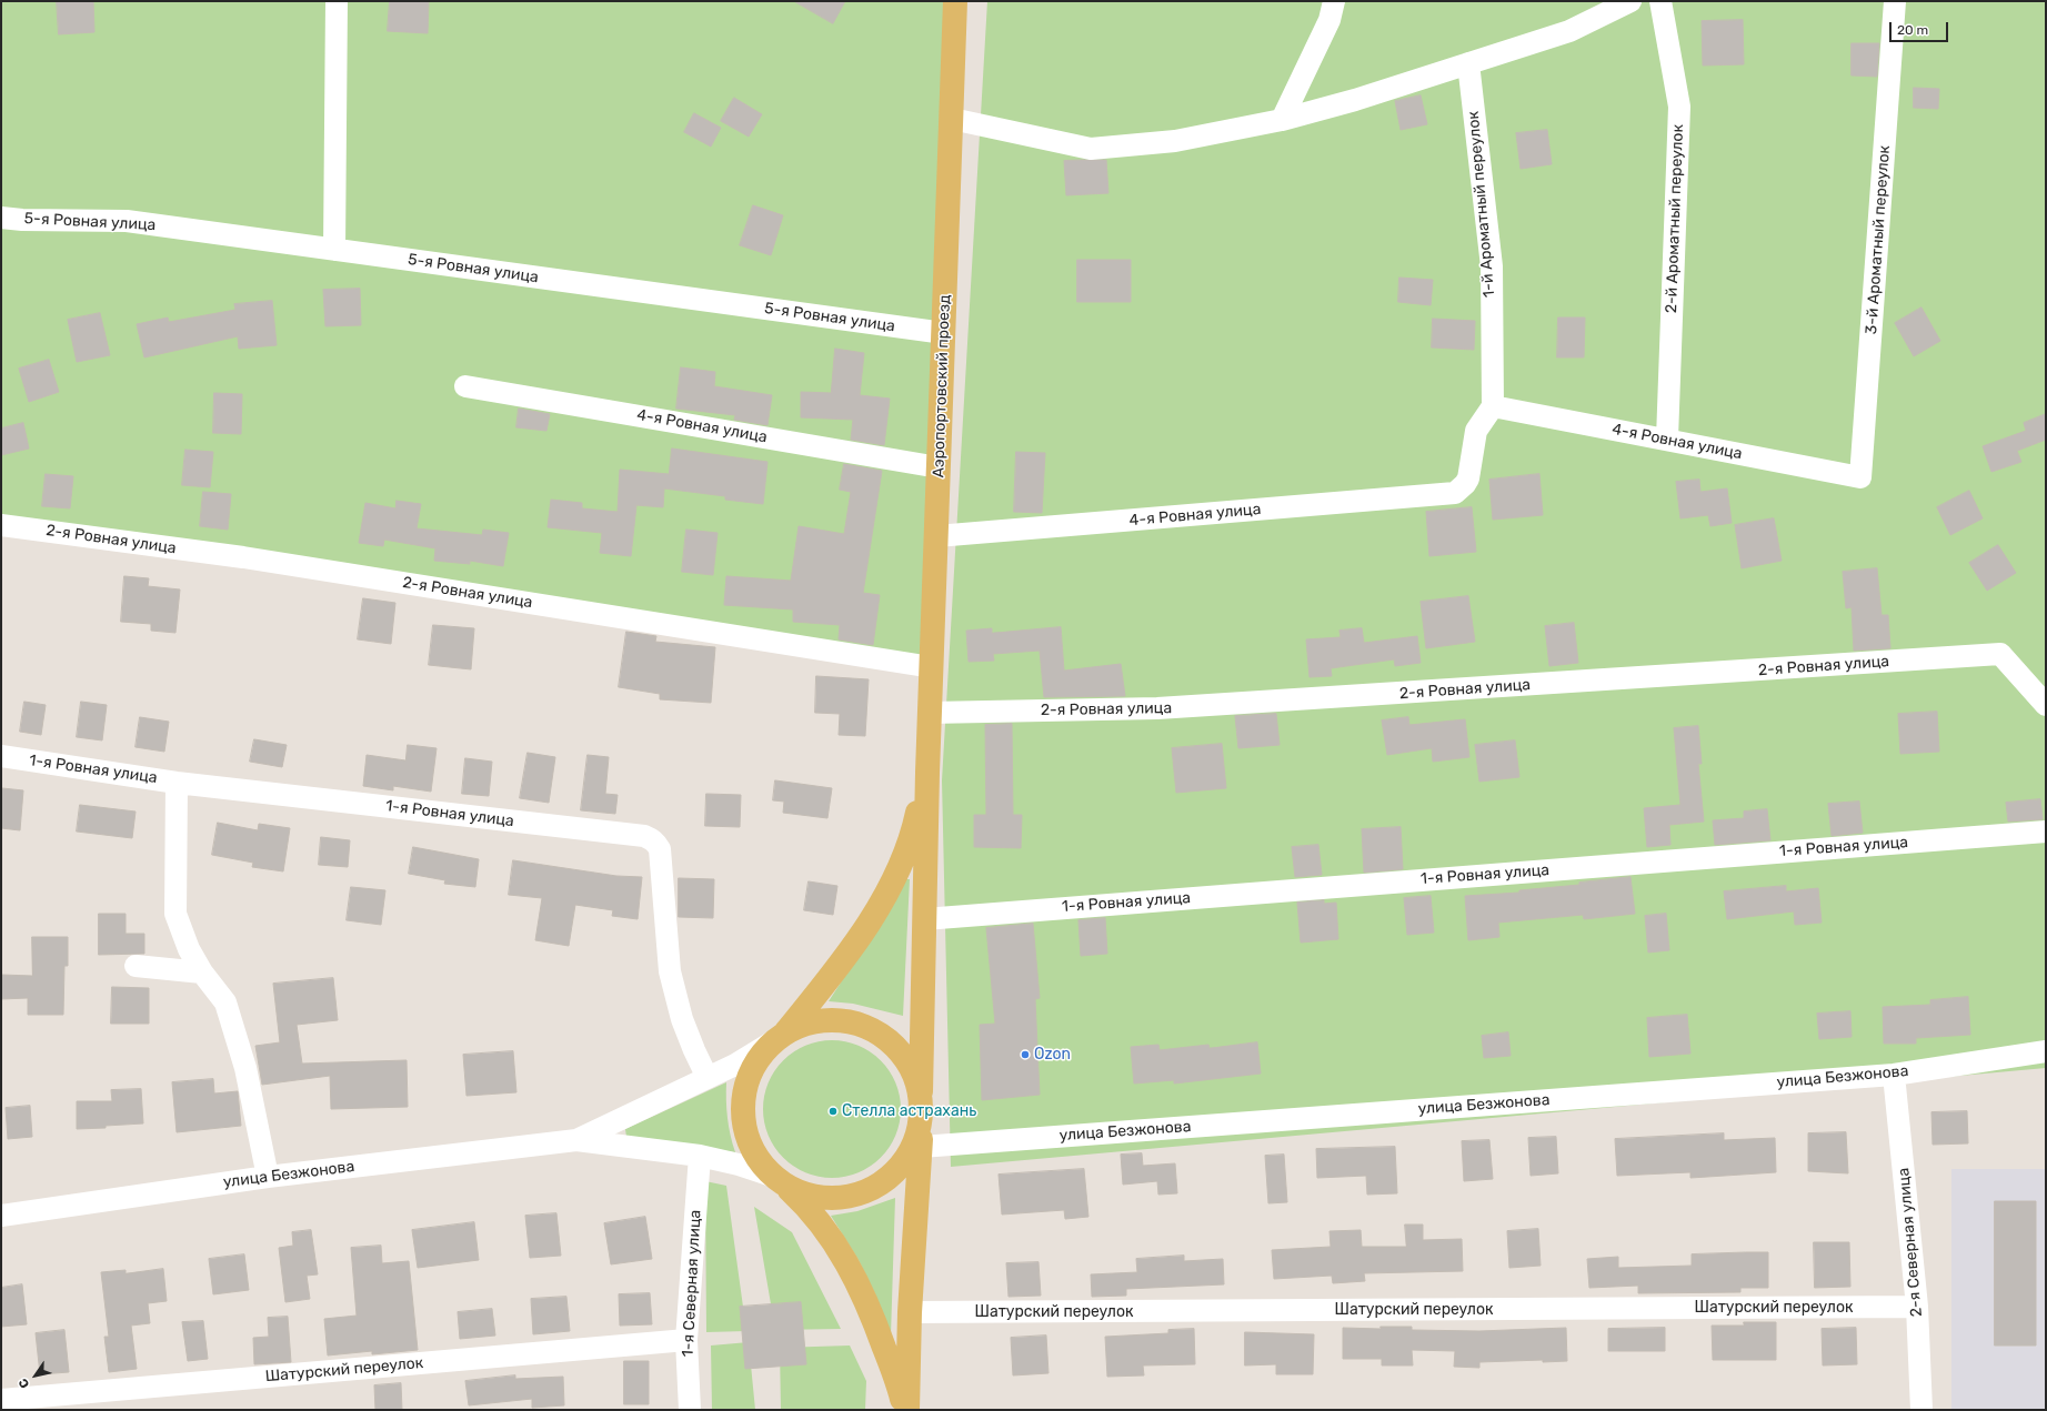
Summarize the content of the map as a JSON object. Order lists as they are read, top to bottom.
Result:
{
  "streets": {
    "main road": ["Аэропортовский проезд"],
    "street": [
      "1-й Ароматный переулок",
      "2-й Ароматный переулок",
      "5-я Ровная улица",
      "3-й Ароматный переулок",
      "4-я Ровная улица",
      "2-я Ровная улица",
      "1-я Ровная улица",
      "улица Безжонова",
      "2-я Северная улица",
      "1-я Северная улица",
      "Шатурский переулок"
    ]
  },
  "crossings": [
    ["1-й Ароматный переулок", "4-я Ровная улица"],
    ["2-й Ароматный переулок", "4-я Ровная улица"],
    ["5-я Ровная улица", "Аэропортовский проезд"],
    ["3-й Ароматный переулок", "4-я Ровная улица"],
    ["Аэропортовский проезд", "4-я Ровная улица"],
    ["Аэропортовский проезд", "2-я Ровная улица"],
    ["улица Безжонова", "2-я Северная улица"],
    ["2-я Северная улица", "Шатурский переулок"],
    ["1-я Северная улица", "Шатурский переулок"]
  ],
  "places": ["Ozon", "Стелла астрахань"],
  "scale_bar": "20 m",
  "north": "bottom left"
}
